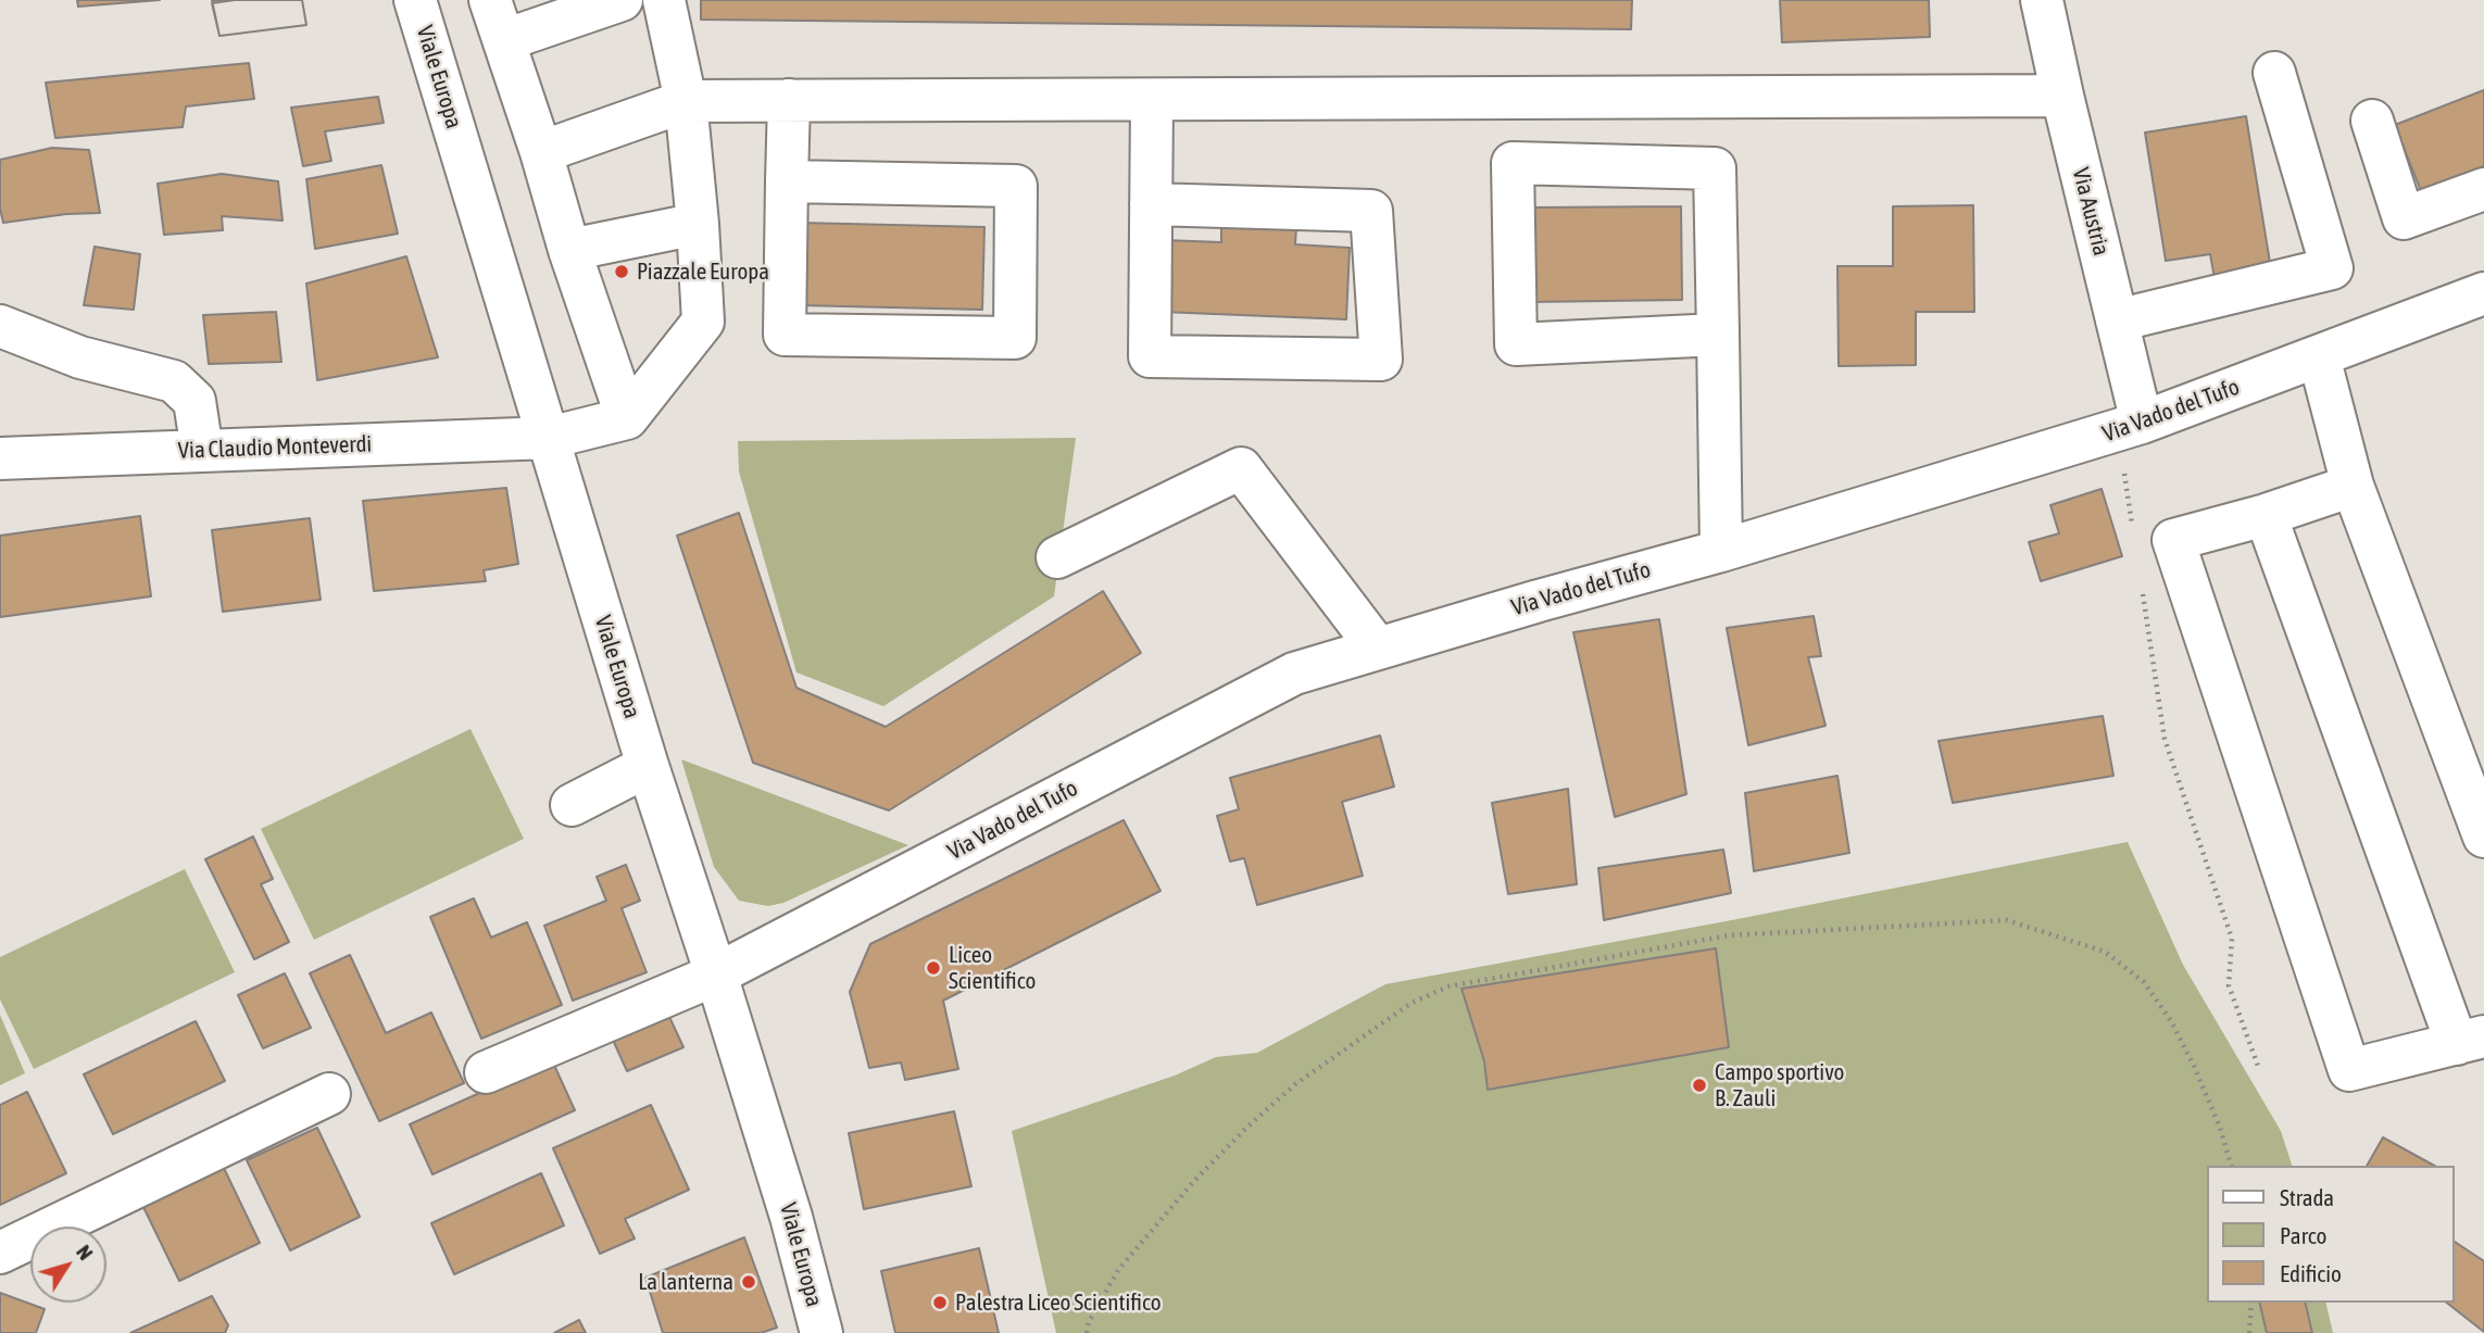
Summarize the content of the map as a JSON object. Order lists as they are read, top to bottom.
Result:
{
  "streets": {
    "street": [
      "Viale Europa",
      "Via Austria",
      "Via Vado del Tufo",
      "Via Claudio Monteverdi"
    ]
  },
  "crossings": [
    ["Viale Europa", "Via Vado del Tufo"],
    ["Viale Europa", "Via Claudio Monteverdi"],
    ["Via Austria", "Via Vado del Tufo"]
  ],
  "places": [
    "Piazzale Europa",
    "Liceo Scientifico",
    "Campo sportivo B. Zauli",
    "La lanterna",
    "Palestra Liceo Scientifico"
  ],
  "legend": ["Strada", "Parco", "Edificio"],
  "north": "top right"
}
